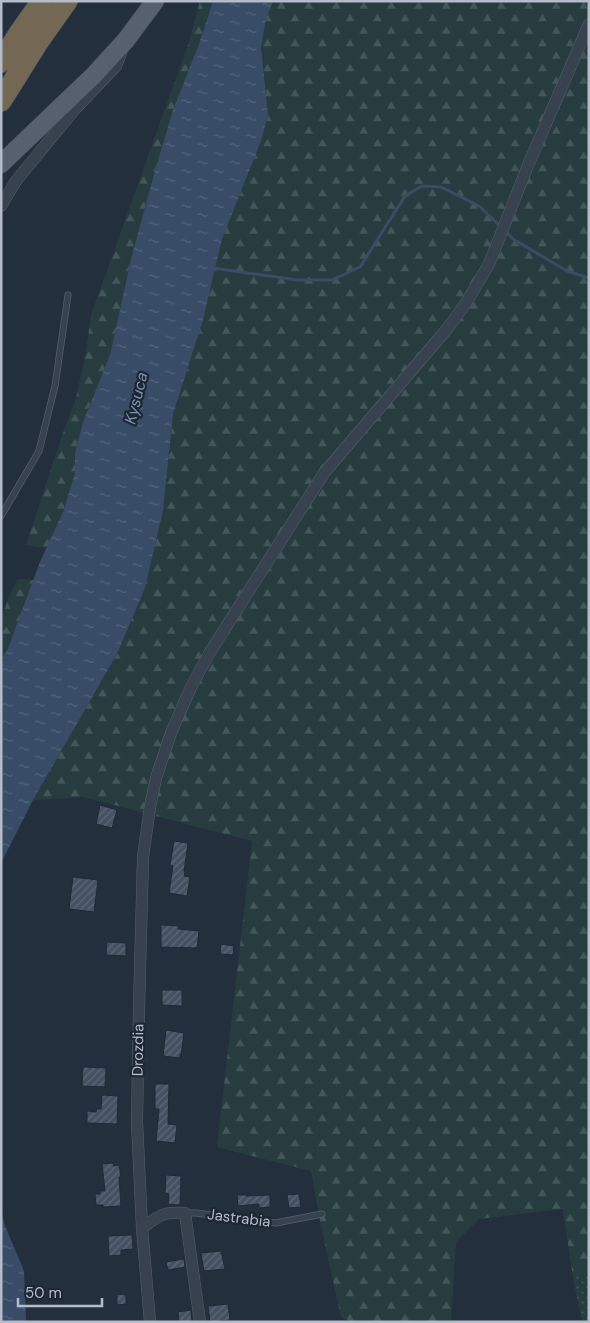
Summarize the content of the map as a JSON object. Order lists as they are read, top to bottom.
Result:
{
  "streets": {
    "street": ["Drozdia", "Jastrabia"]
  },
  "crossings": [
    ["Drozdia", "Jastrabia"]
  ],
  "water": ["Kysuca"],
  "scale_bar": "50 m"
}
